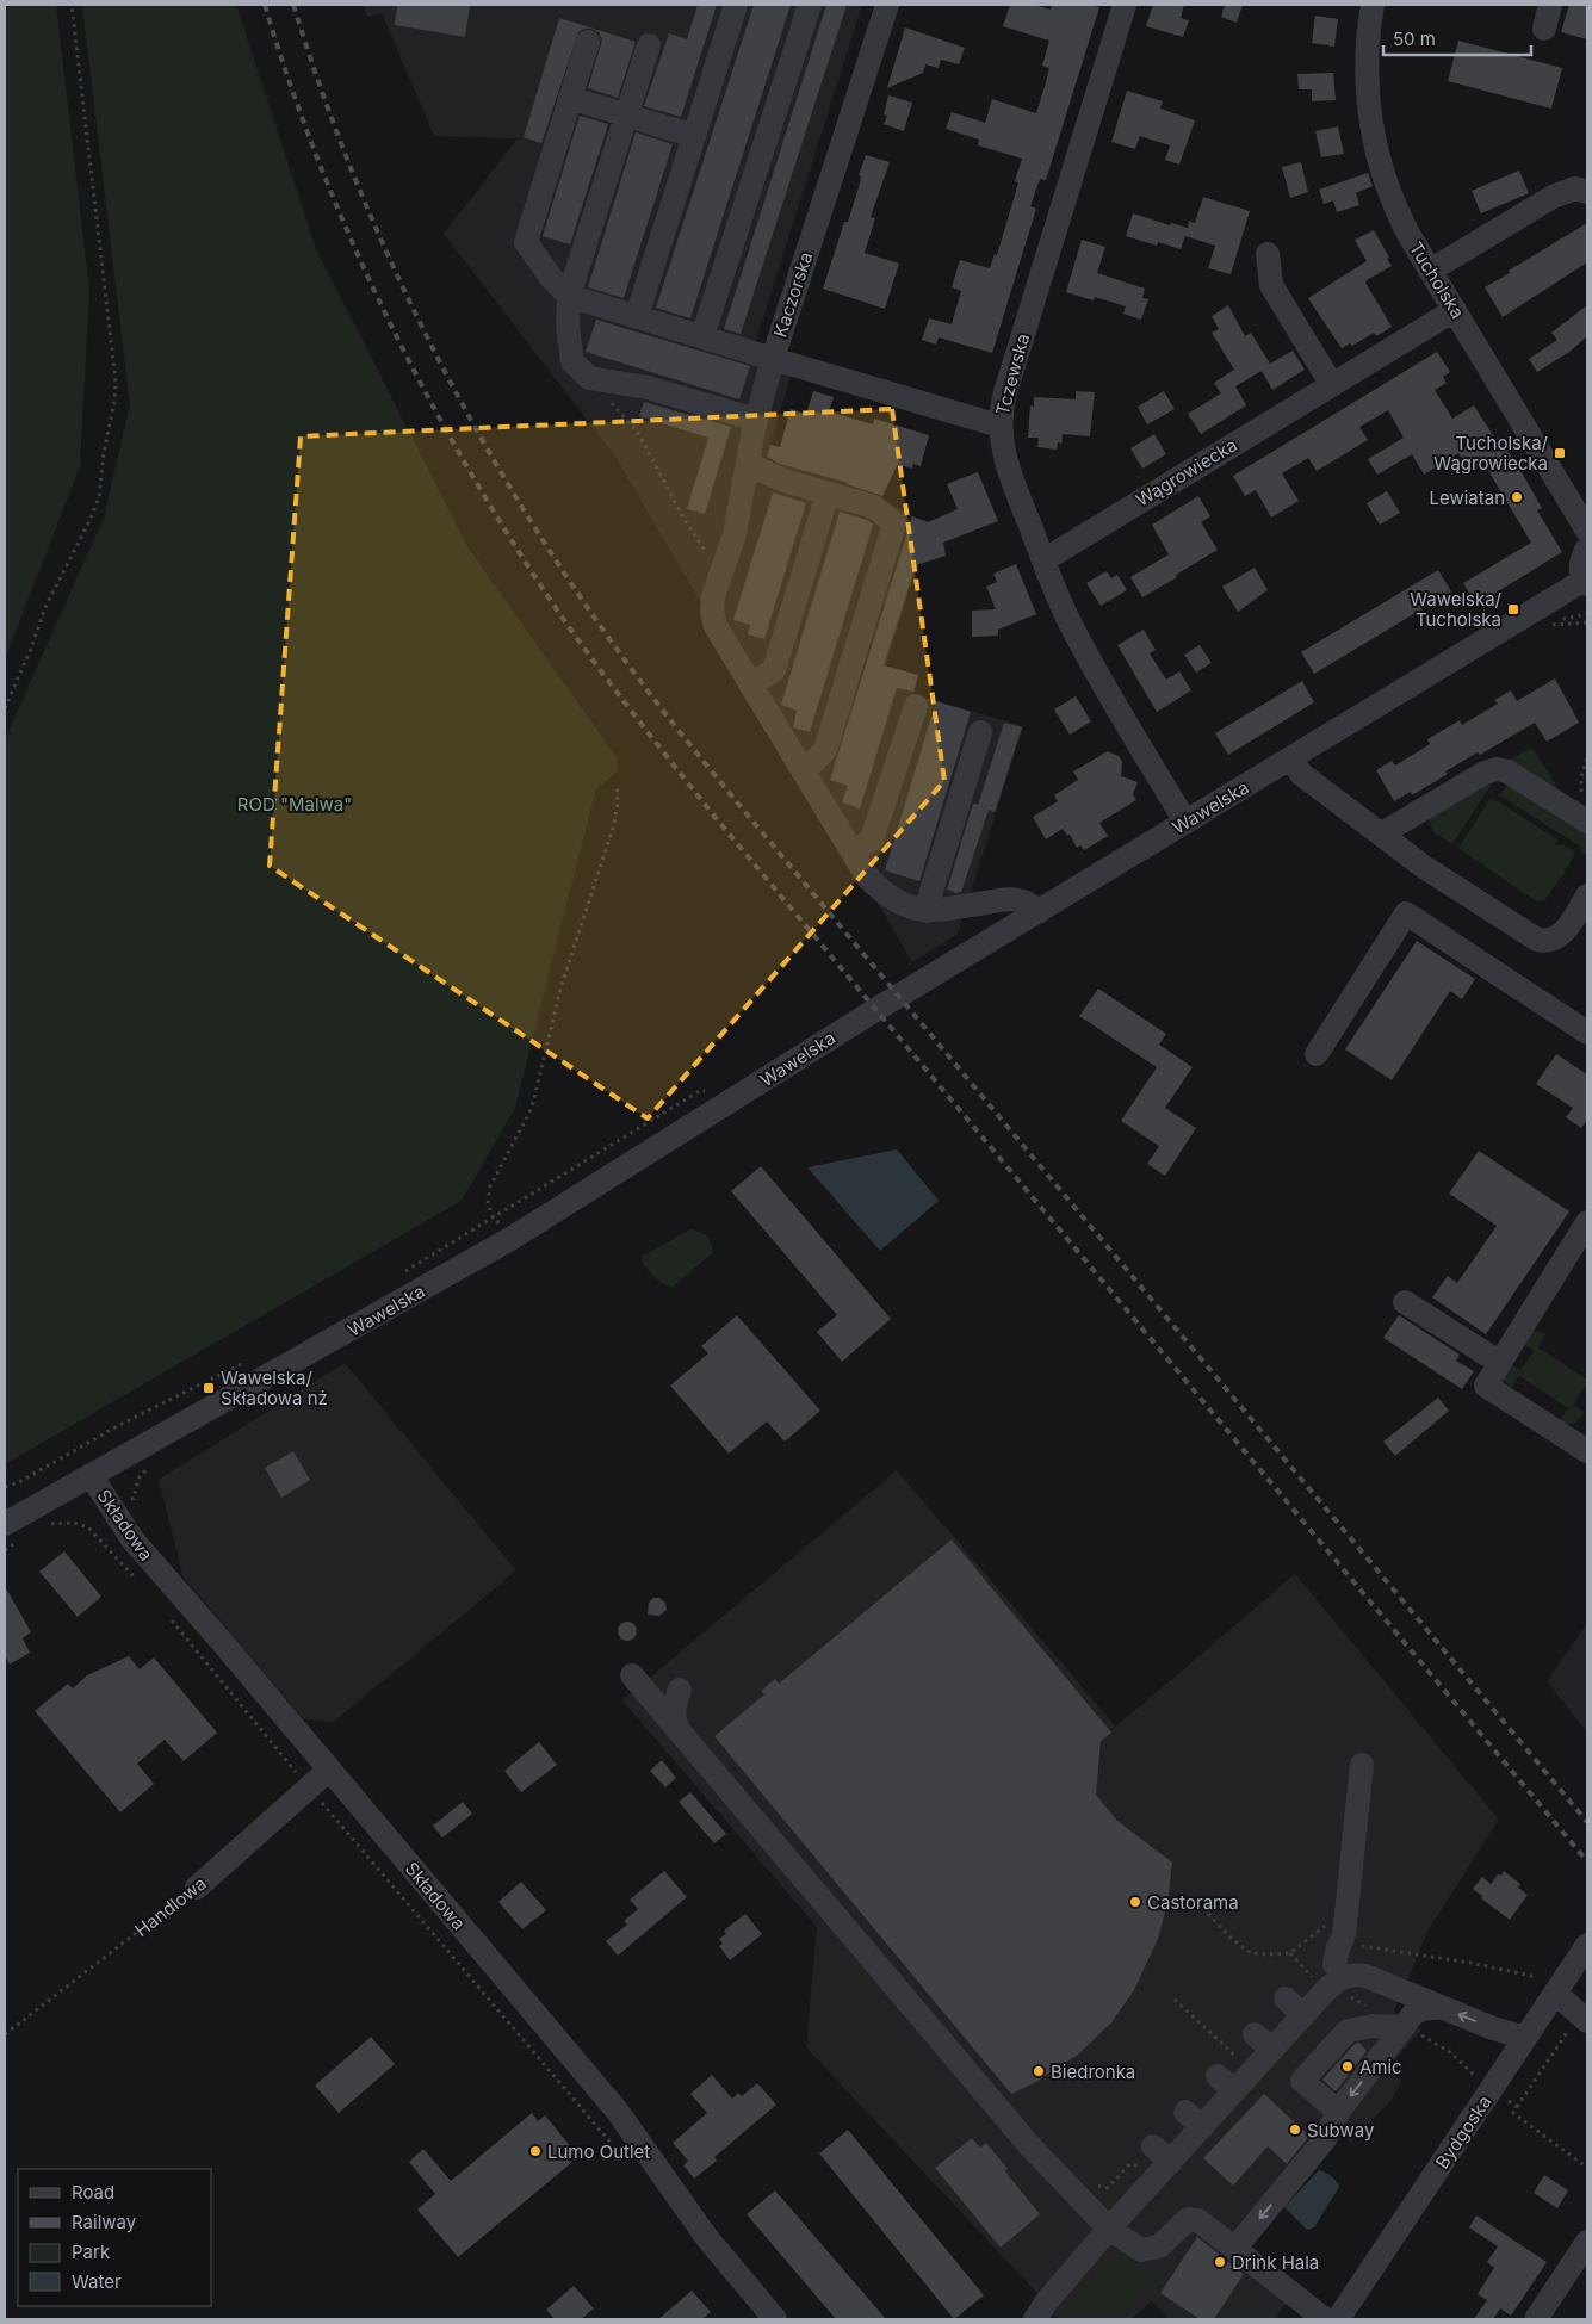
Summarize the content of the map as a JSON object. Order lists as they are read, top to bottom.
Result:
{
  "streets": {
    "street": [
      "Tucholska",
      "Kaczorska",
      "Tczewska",
      "Wągrowiecka",
      "Wawelska",
      "Składowa",
      "Handlowa",
      "Bydgoska"
    ]
  },
  "crossings": [
    ["Tucholska", "Wągrowiecka"],
    ["Kaczorska", "Tczewska"],
    ["Tczewska", "Wągrowiecka"],
    ["Tczewska", "Wawelska"],
    ["Wawelska", "Składowa"],
    ["Składowa", "Handlowa"]
  ],
  "parks": ["ROD \"Malwa\""],
  "places": {
    "transit": ["Tucholska/ Wągrowiecka", "Wawelska/ Tucholska", "Wawelska/ Składowa nż"],
    "other": [
      "Lewiatan",
      "Castorama",
      "Amic",
      "Biedronka",
      "Subway",
      "Lumo Outlet",
      "Drink Hala"
    ]
  },
  "legend": [
    "Road",
    "Railway",
    "Park",
    "Water"
  ],
  "scale_bar": "50 m"
}
